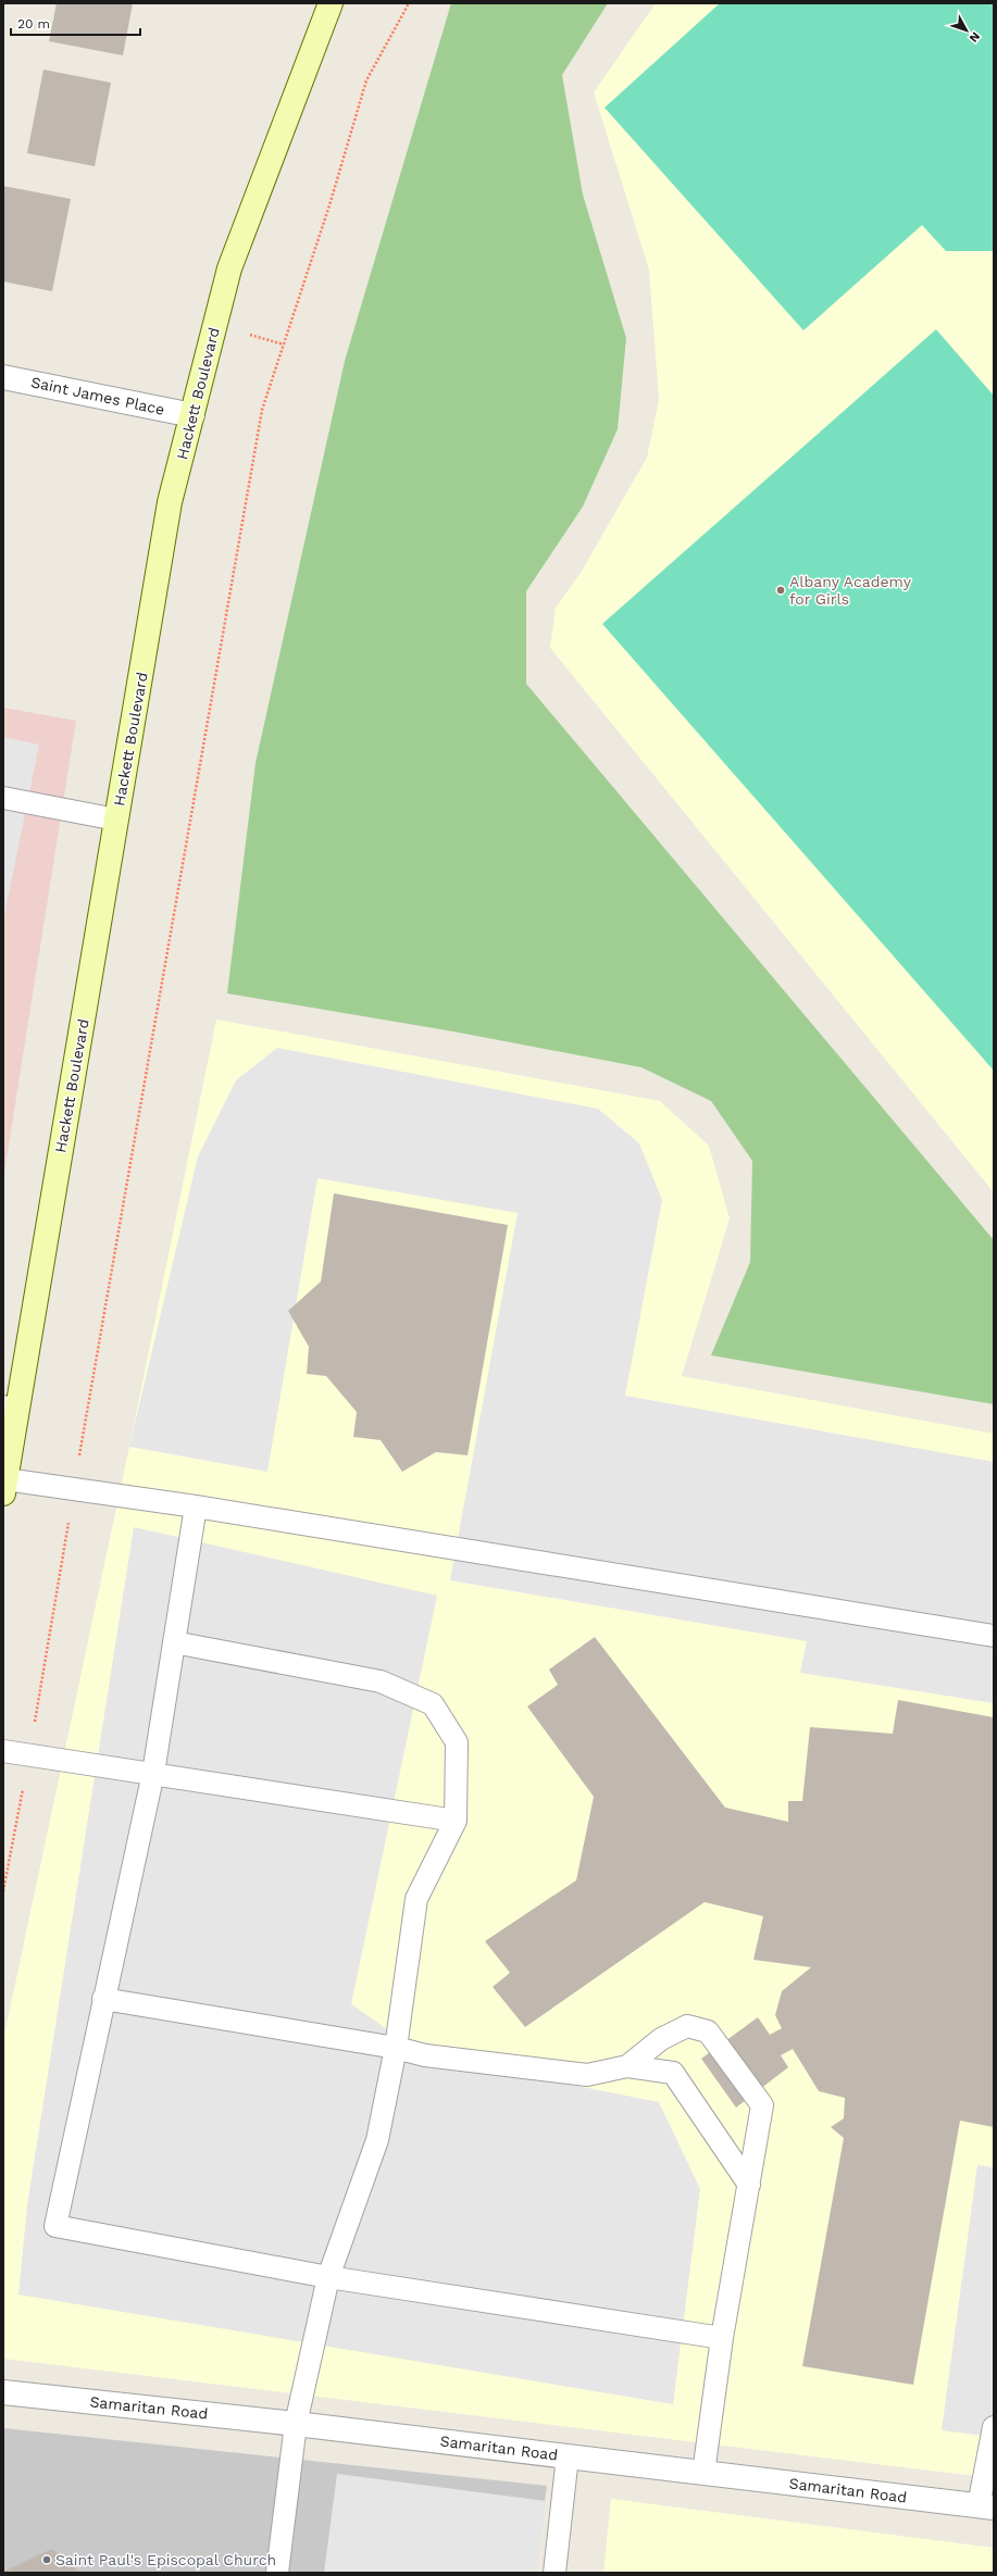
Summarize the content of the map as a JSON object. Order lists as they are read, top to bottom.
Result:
{
  "streets": {
    "street": ["Hackett Boulevard", "Saint James Place", "Samaritan Road"]
  },
  "crossings": [
    ["Hackett Boulevard", "Saint James Place"]
  ],
  "places": ["Albany Academy for Girls", "Saint Paul's Episcopal Church"],
  "scale_bar": "20 m",
  "north": "bottom right"
}
